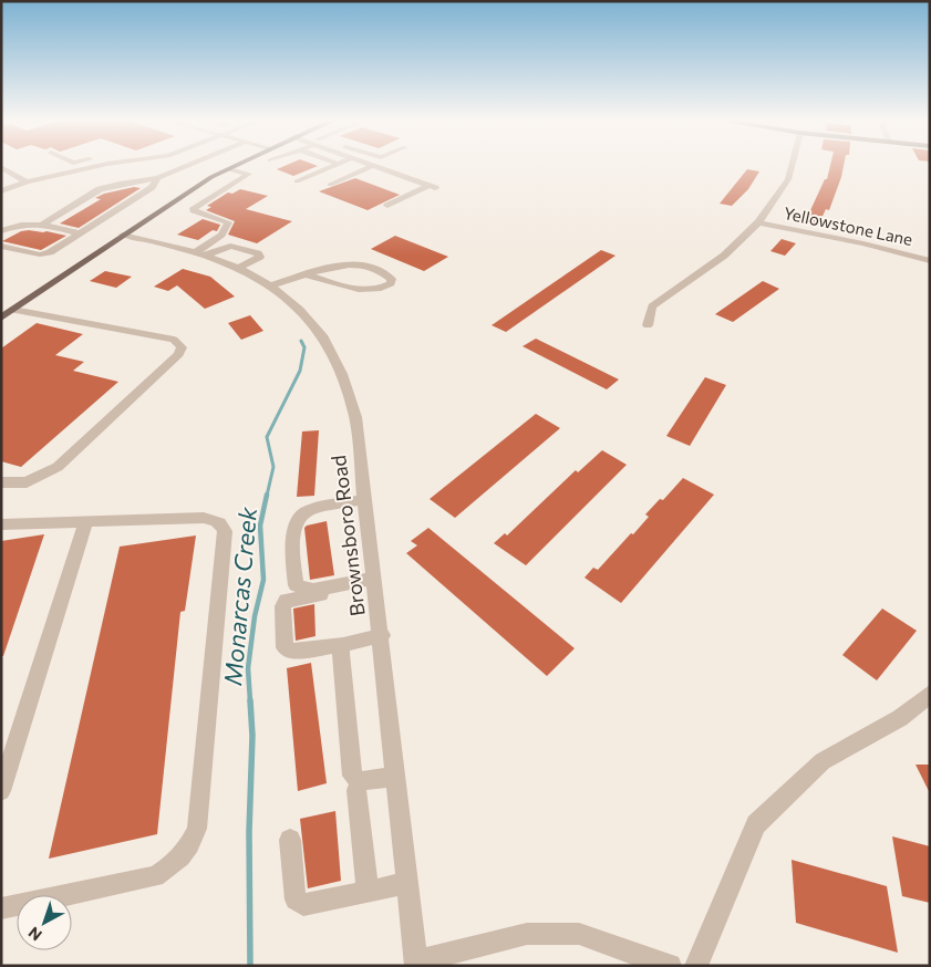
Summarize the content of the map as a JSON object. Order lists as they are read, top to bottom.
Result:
{
  "streets": {
    "street": ["Yellowstone Lane", "Brownsboro Road"]
  },
  "water": ["Monarcas Creek"],
  "north": "bottom left"
}
